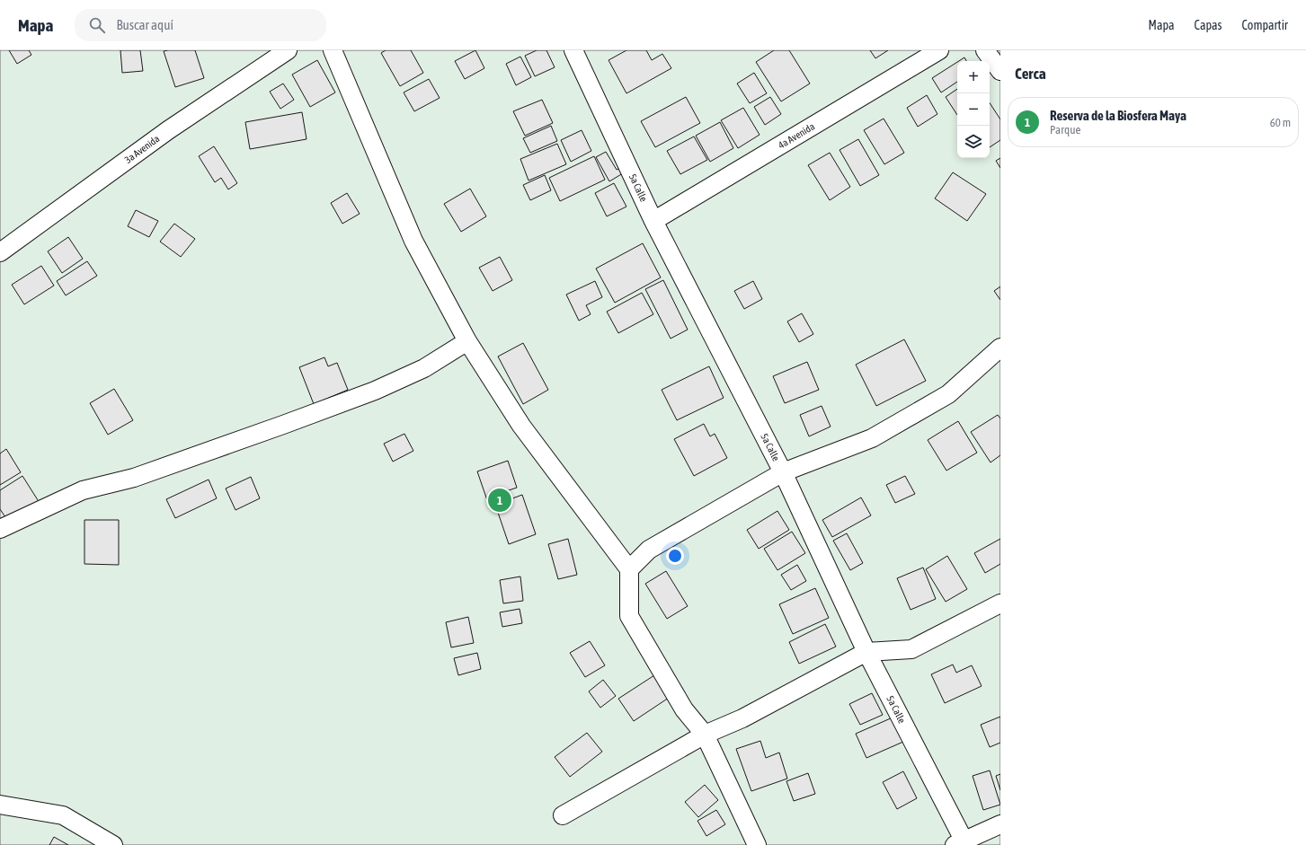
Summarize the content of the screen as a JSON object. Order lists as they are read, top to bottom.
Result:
{
  "streets": {
    "street": ["4a Avenida", "3a Avenida", "5a Calle"]
  },
  "crossings": [
    ["4a Avenida", "5a Calle"]
  ],
  "page": {
    "header": "Mapa",
    "search": "Buscar aquí",
    "nav": ["Mapa", "Capas", "Compartir"],
    "heading": "Cerca",
    "map_buttons": ["+", "−"],
    "list": [
      {
        "mark": "1",
        "name": "Reserva de la Biosfera Maya",
        "note": "Parque",
        "value": "60 m"
      }
    ],
    "pins": "1"
  }
}
